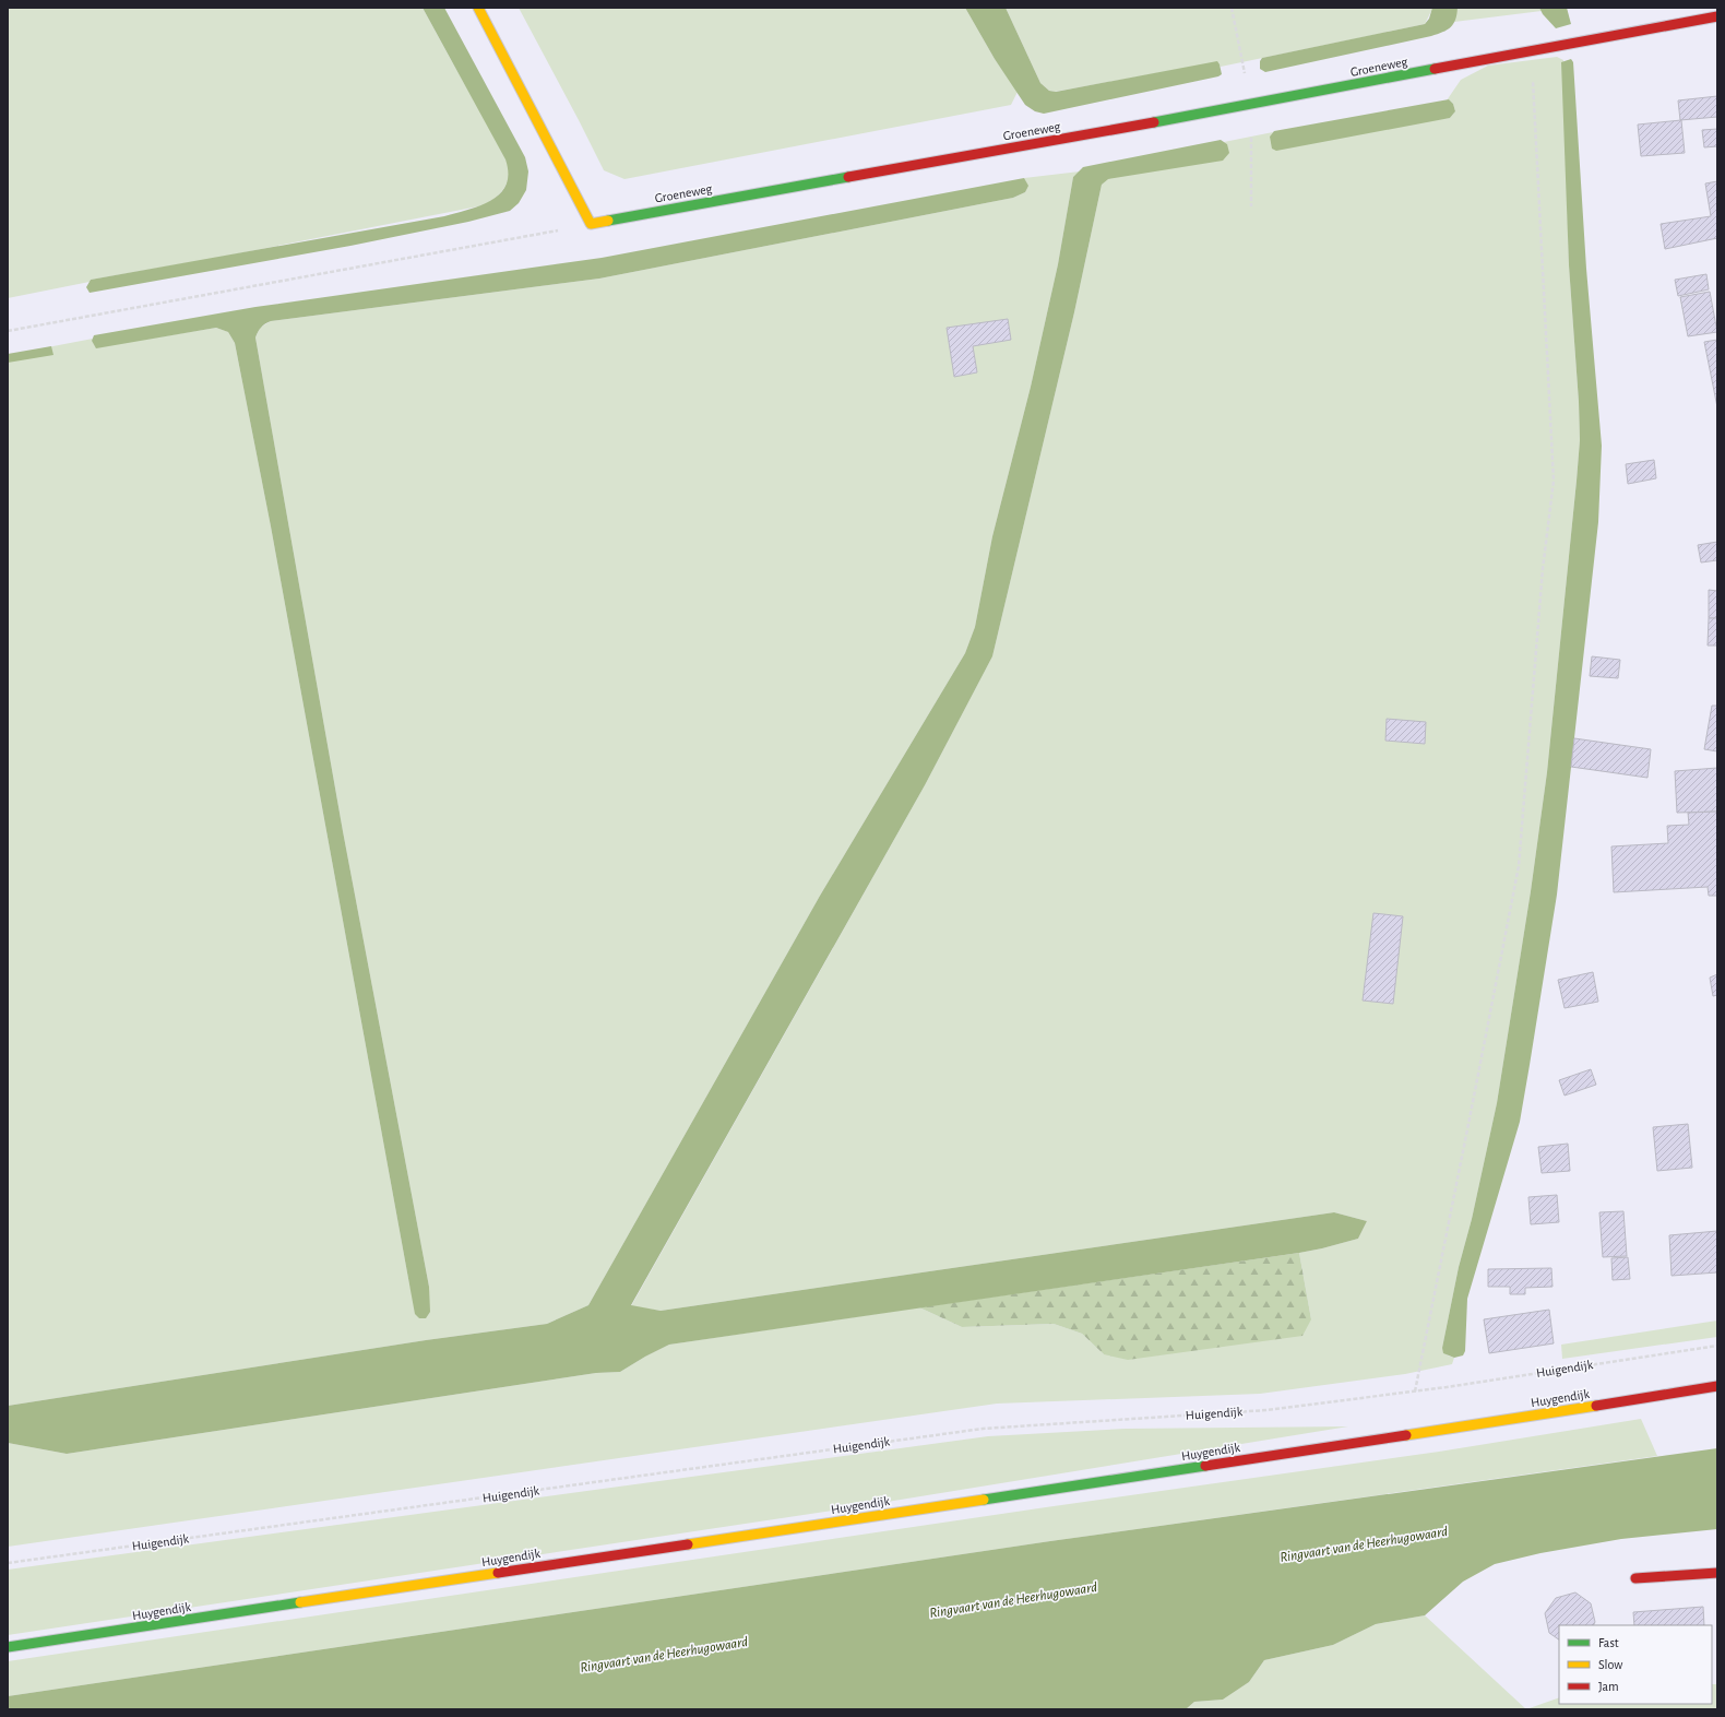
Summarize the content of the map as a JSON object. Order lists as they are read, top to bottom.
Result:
{
  "streets": {
    "main road": ["Groeneweg", "Huygendijk"],
    "path": ["Huigendijk"]
  },
  "water": ["Ringvaart van de Heerhugowaard"],
  "legend": ["Fast", "Slow", "Jam"]
}
